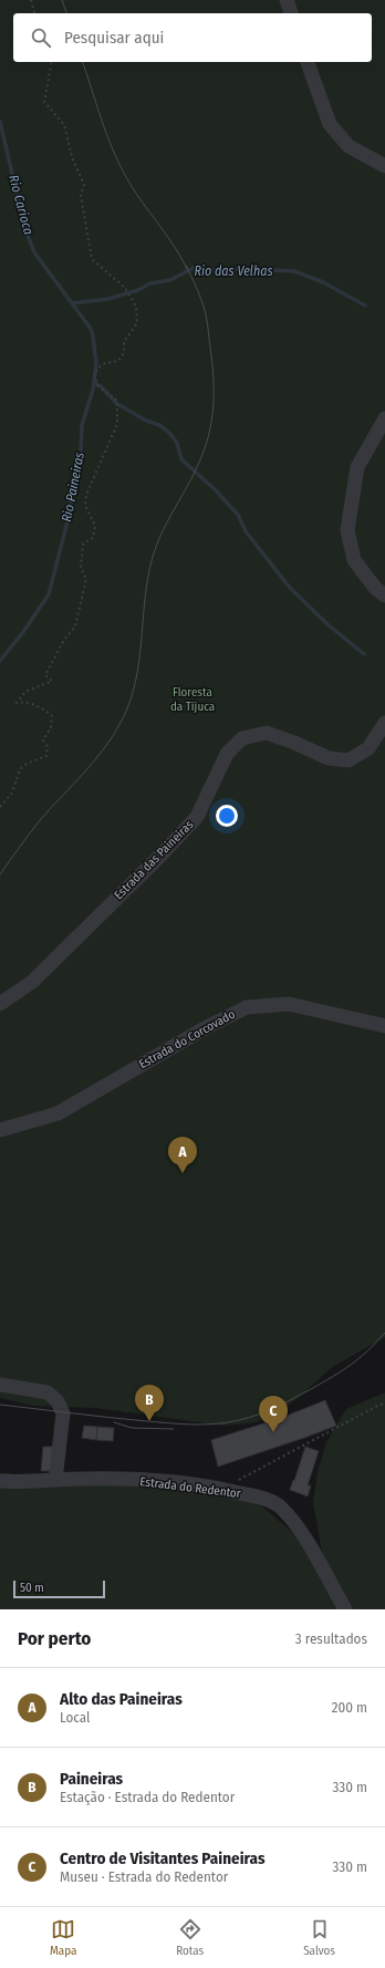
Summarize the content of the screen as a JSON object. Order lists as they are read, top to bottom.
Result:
{
  "streets": {
    "street": ["Estrada das Paineiras", "Estrada do Corcovado", "Estrada do Redentor"]
  },
  "water": ["Rio Carioca", "Rio das Velhas", "Rio Paineiras"],
  "parks": ["Floresta da Tijuca"],
  "scale_bar": "50 m",
  "page": {
    "search": "Pesquisar aqui",
    "pins": ["A", "B", "C"],
    "scale": "50 m",
    "heading": ["Por perto", "3 resultados"],
    "list": [
      {
        "mark": "A",
        "name": "Alto das Paineiras",
        "note": "Local",
        "value": "200 m"
      },
      {
        "mark": "B",
        "name": "Paineiras",
        "note": "Estação · Estrada do Redentor",
        "value": "330 m"
      },
      {
        "mark": "C",
        "name": "Centro de Visitantes Paineiras",
        "note": "Museu · Estrada do Redentor",
        "value": "330 m"
      }
    ],
    "nav": ["Mapa", "Rotas", "Salvos"]
  }
}
